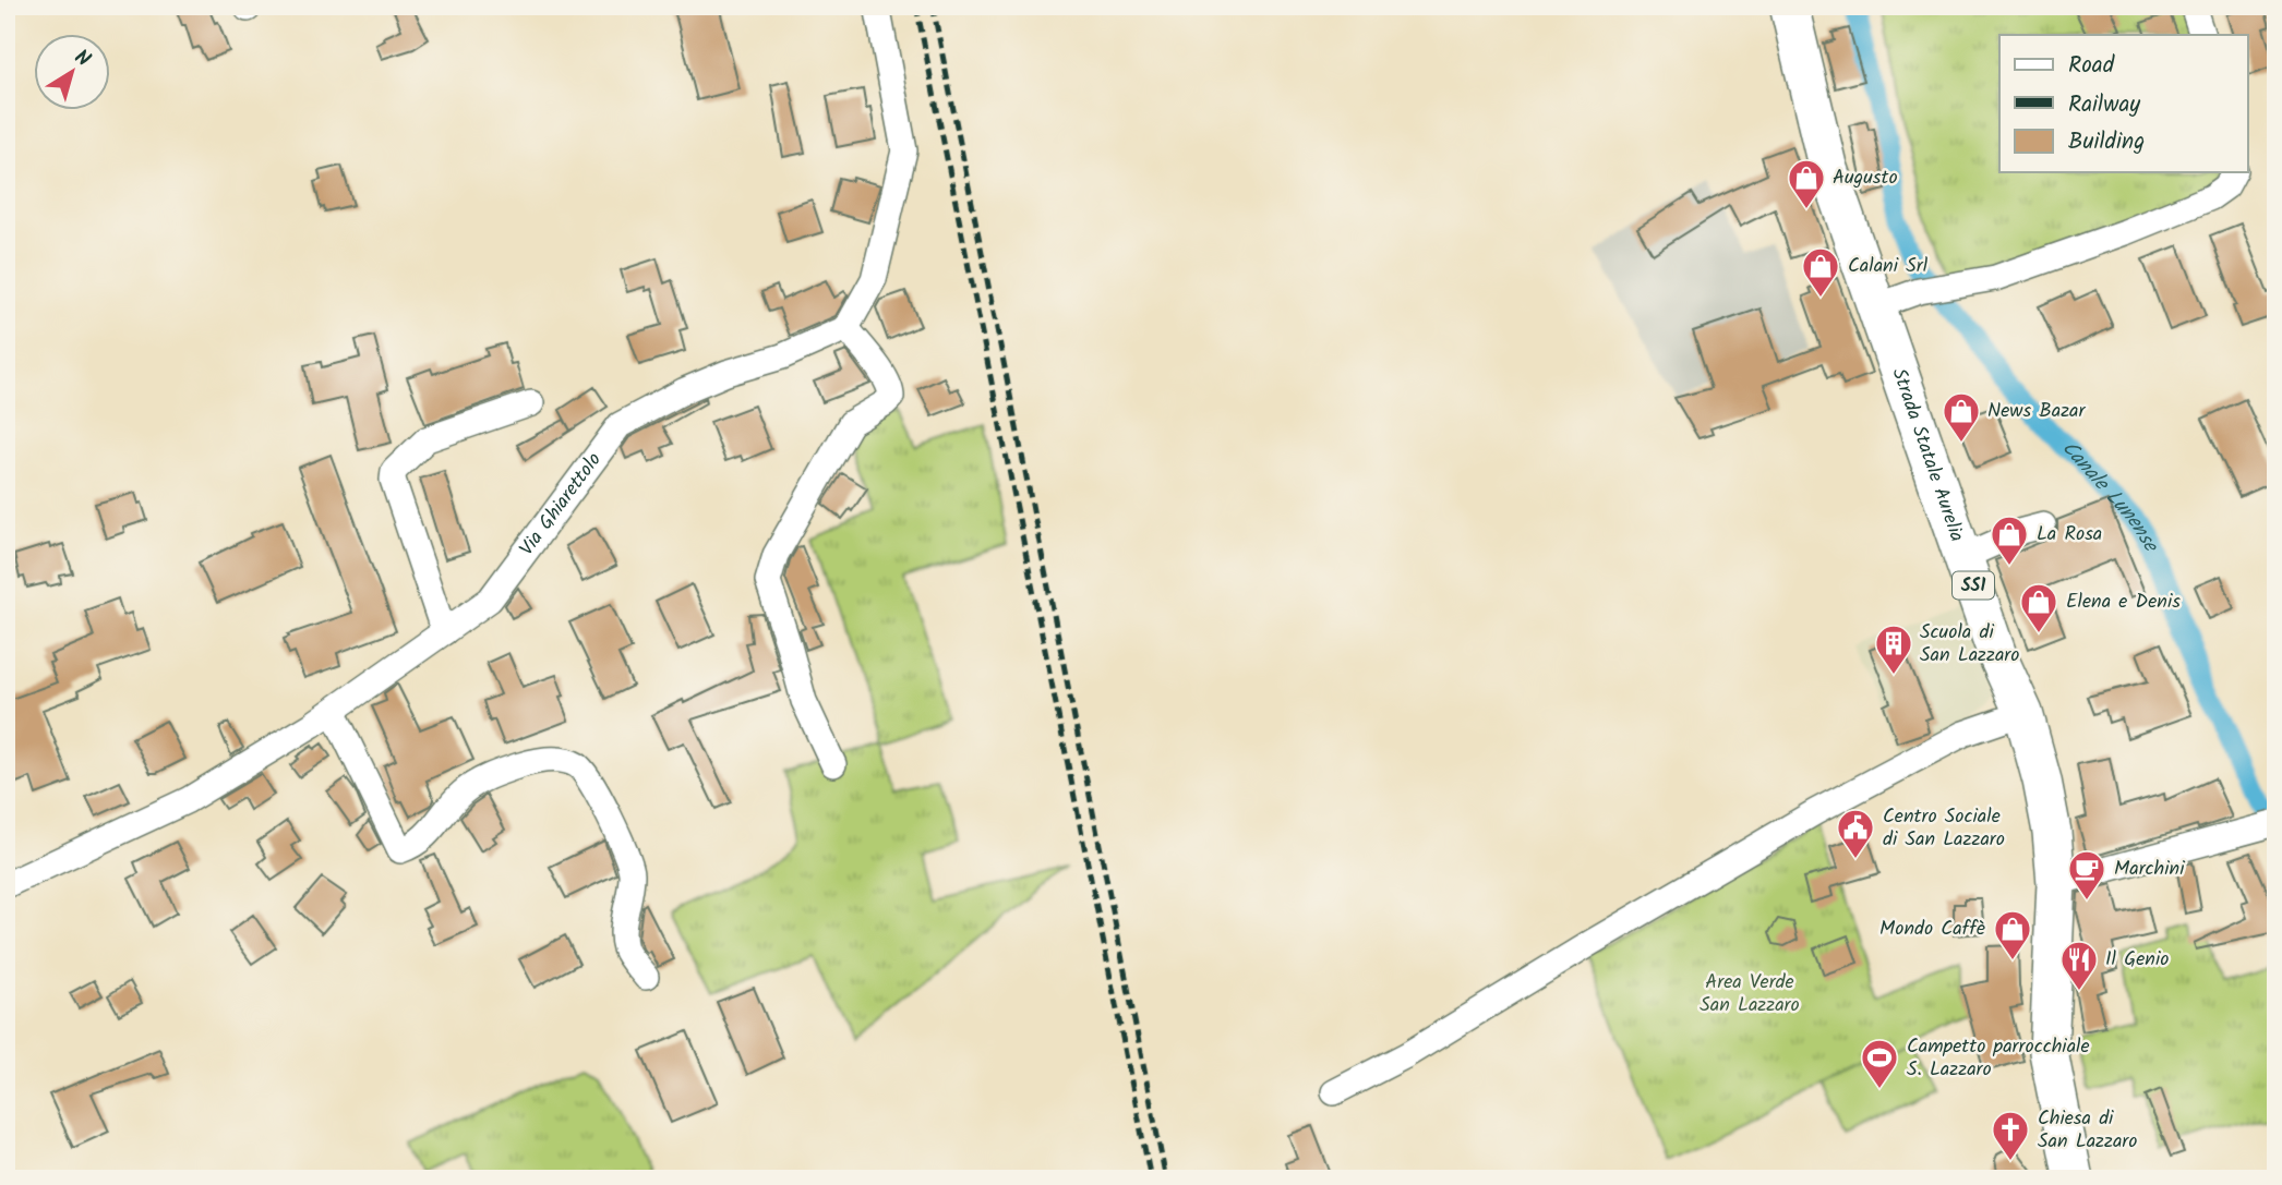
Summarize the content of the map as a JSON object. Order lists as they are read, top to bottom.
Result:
{
  "streets": {
    "main road": ["Strada Statale Aurelia", "SS1"],
    "street": ["Via Ghiarettolo"]
  },
  "water": ["Canale Lunense"],
  "parks": ["Area Verde San Lazzaro"],
  "places": {
    "shop": [
      "Augusto",
      "Calani Srl",
      "News Bazar",
      "La Rosa",
      "Elena e Denis",
      "Mondo Caffè"
    ],
    "building": ["Scuola di San Lazzaro"],
    "public building": ["Centro Sociale di San Lazzaro"],
    "cafe": ["Marchini"],
    "restaurant": ["Il Genio"],
    "sports": ["Campetto parrocchiale S. Lazzaro"],
    "church": ["Chiesa di San Lazzaro"]
  },
  "legend": ["Road", "Railway", "Building"],
  "north": "top right"
}
